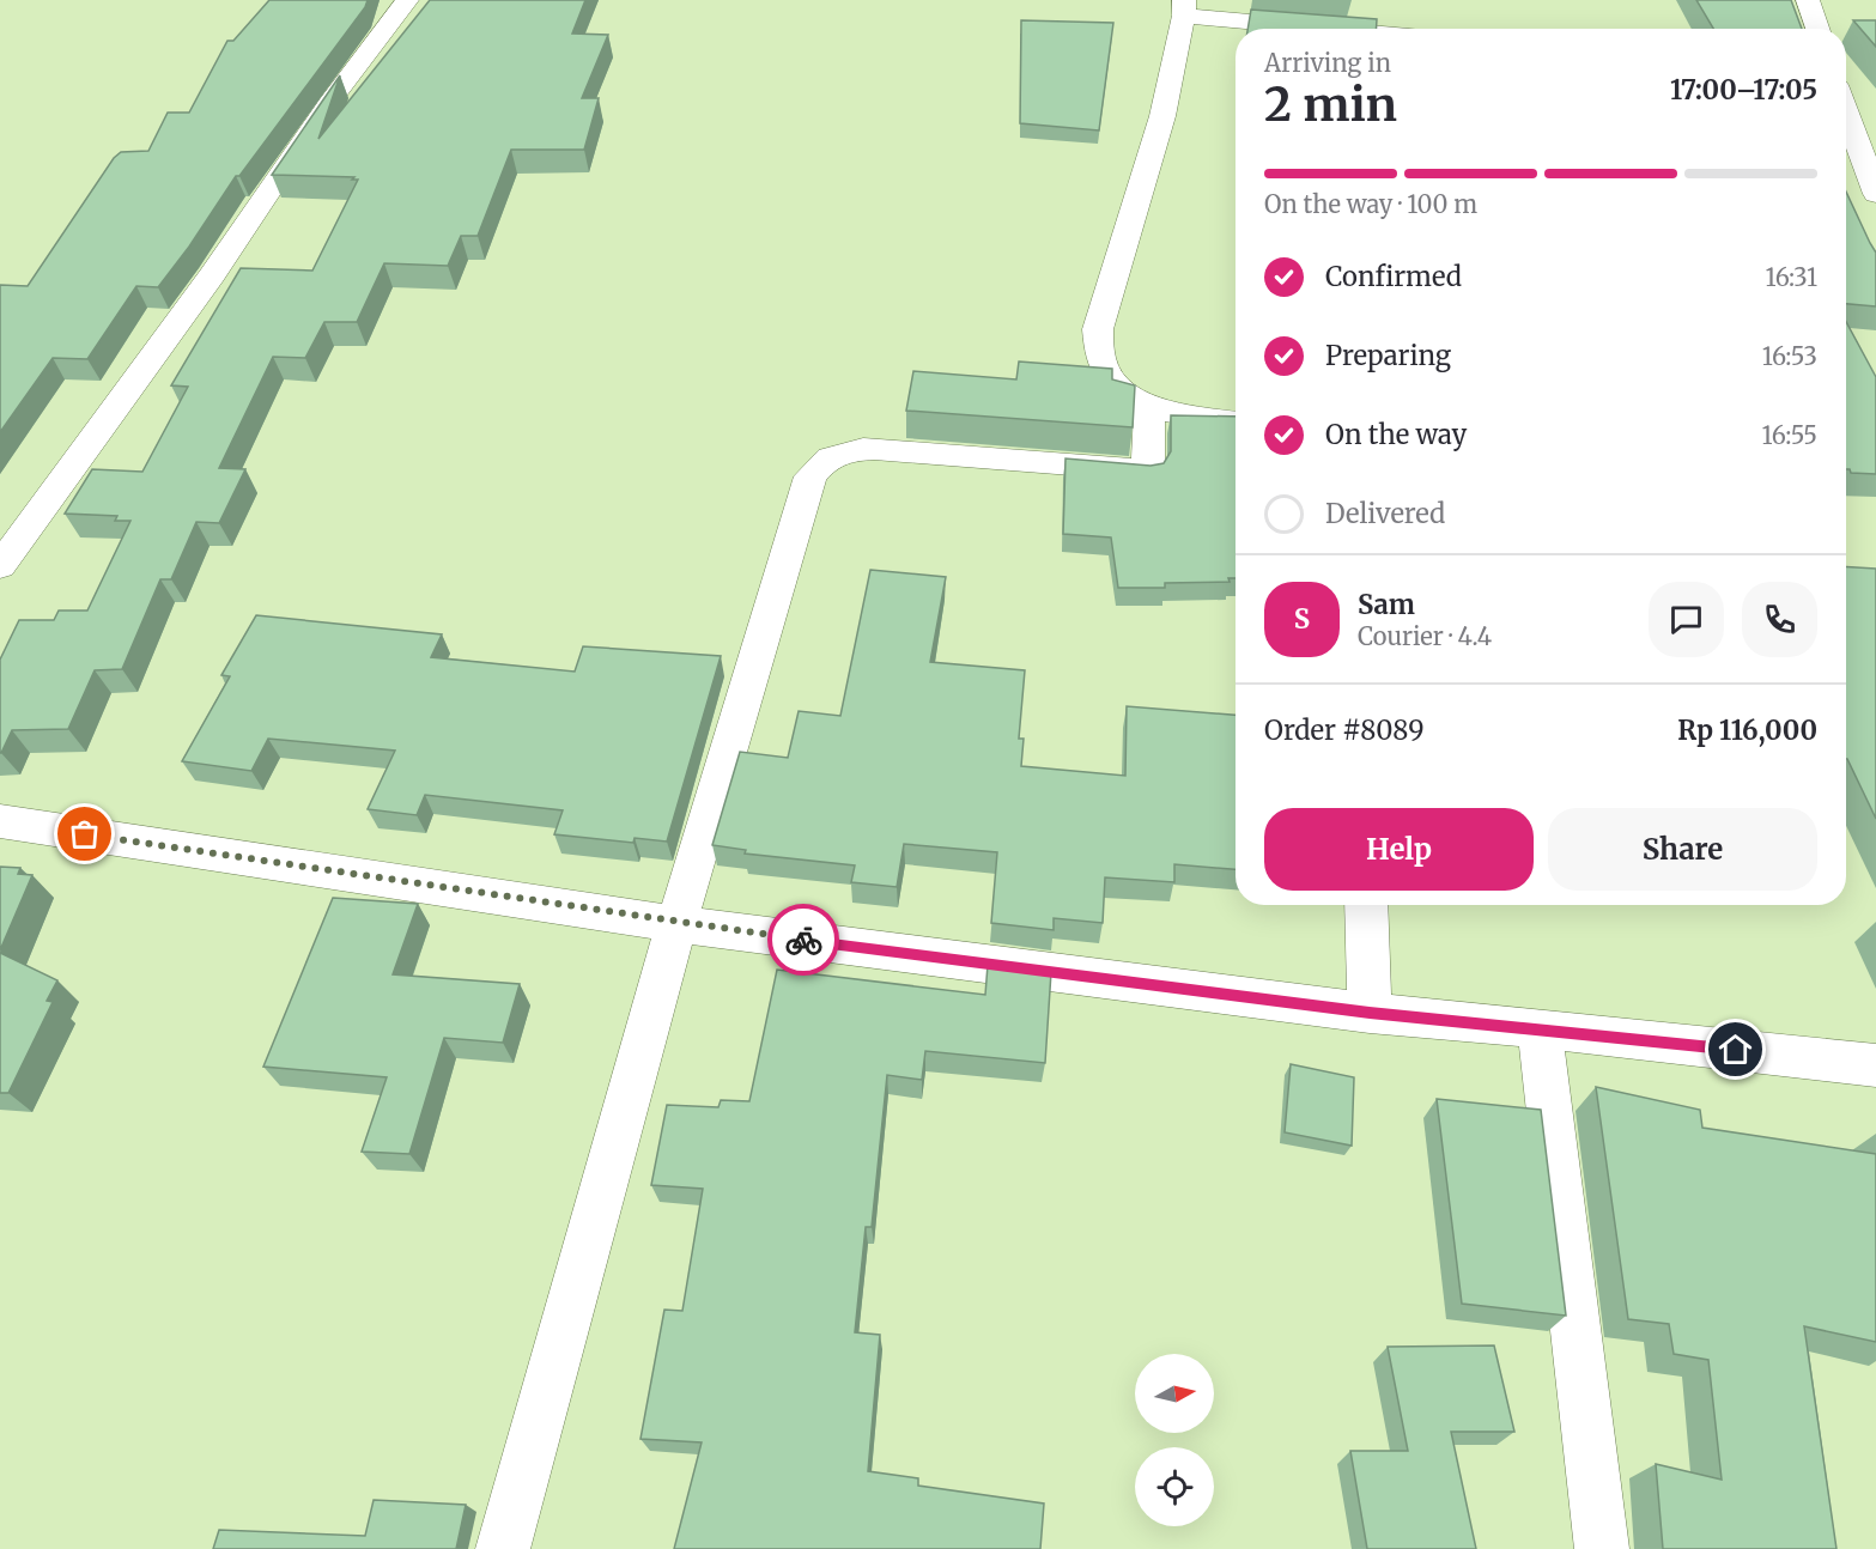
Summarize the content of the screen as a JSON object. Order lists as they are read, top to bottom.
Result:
{
  "north": "right",
  "page": {
    "heading": ["2 min", "Arriving in", "17:00–17:05"],
    "panel": [
      "Sam",
      "Courier · 4.4",
      "Order #8089",
      "Rp 116,000"
    ],
    "bar": "On the way · 100 m",
    "list": [
      ["Confirmed", "16:31"],
      ["Preparing", "16:53"],
      ["On the way", "16:55"],
      "Delivered"
    ],
    "round": "S",
    "buttons": ["Help", "Share"]
  }
}
